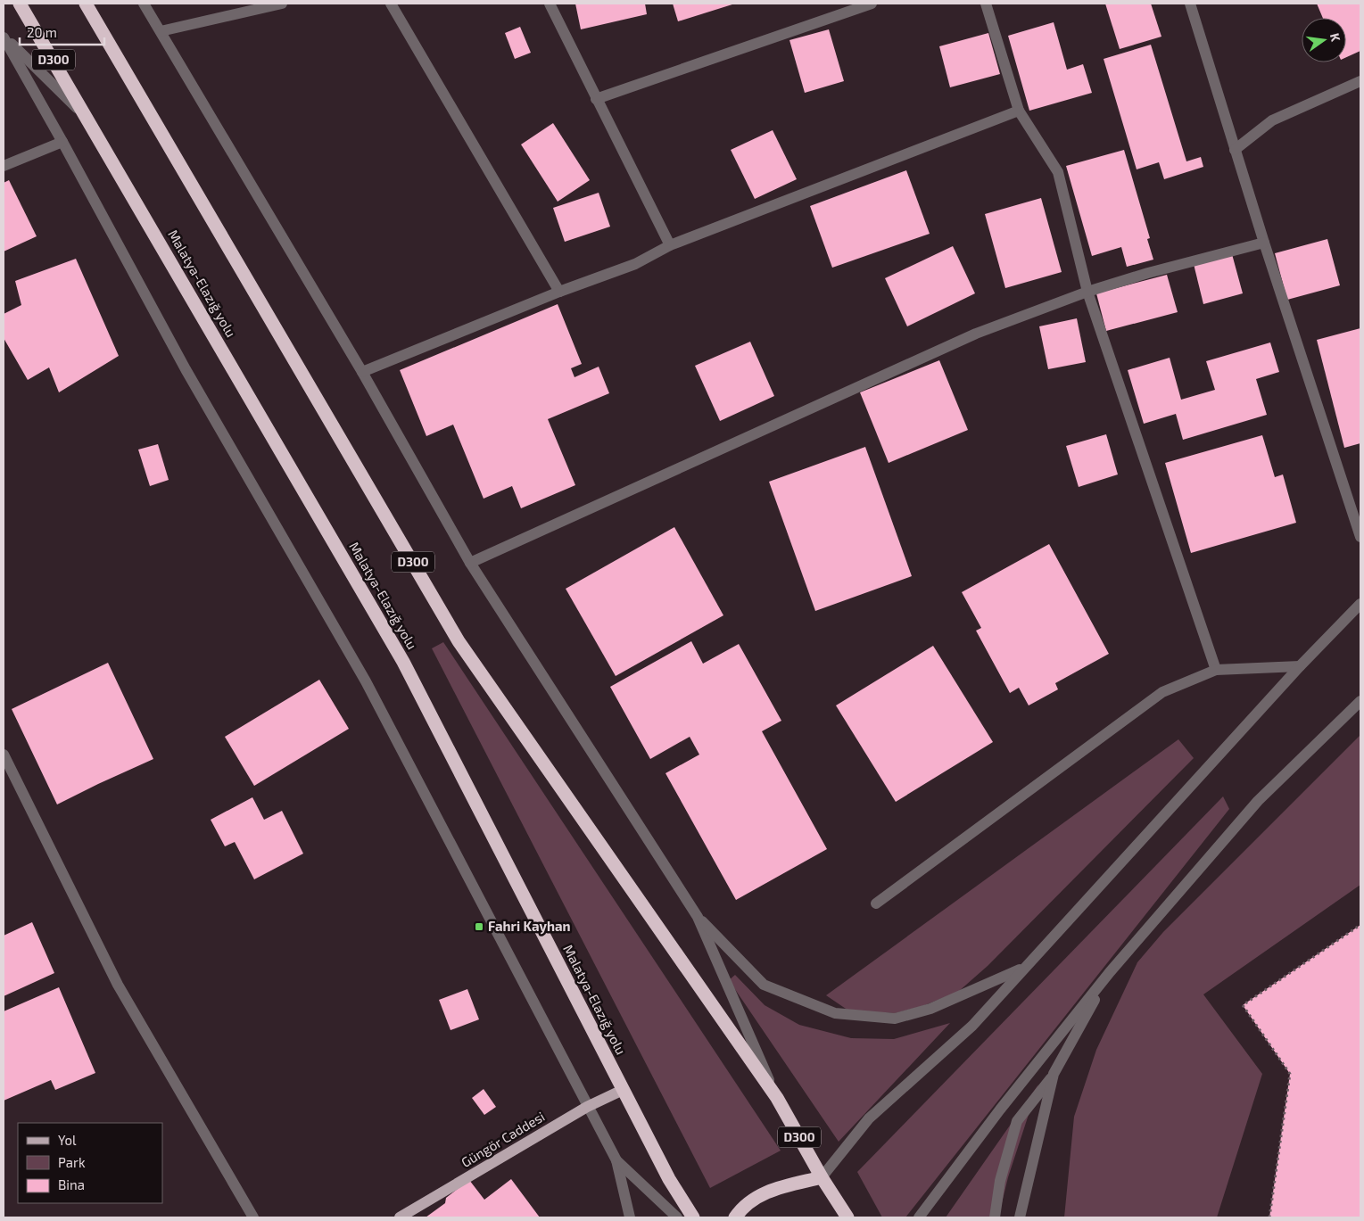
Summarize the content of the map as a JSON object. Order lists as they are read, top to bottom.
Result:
{
  "streets": {
    "highway": ["D300", "Malatya-Elazığ yolu"],
    "main road": ["Güngör Caddesi"]
  },
  "crossings": [
    ["Malatya-Elazığ yolu", "Güngör Caddesi"]
  ],
  "places": {
    "transit": ["Fahri Kayhan"]
  },
  "legend": ["Yol", "Park", "Bina"],
  "scale_bar": "20 m",
  "north": "right"
}
